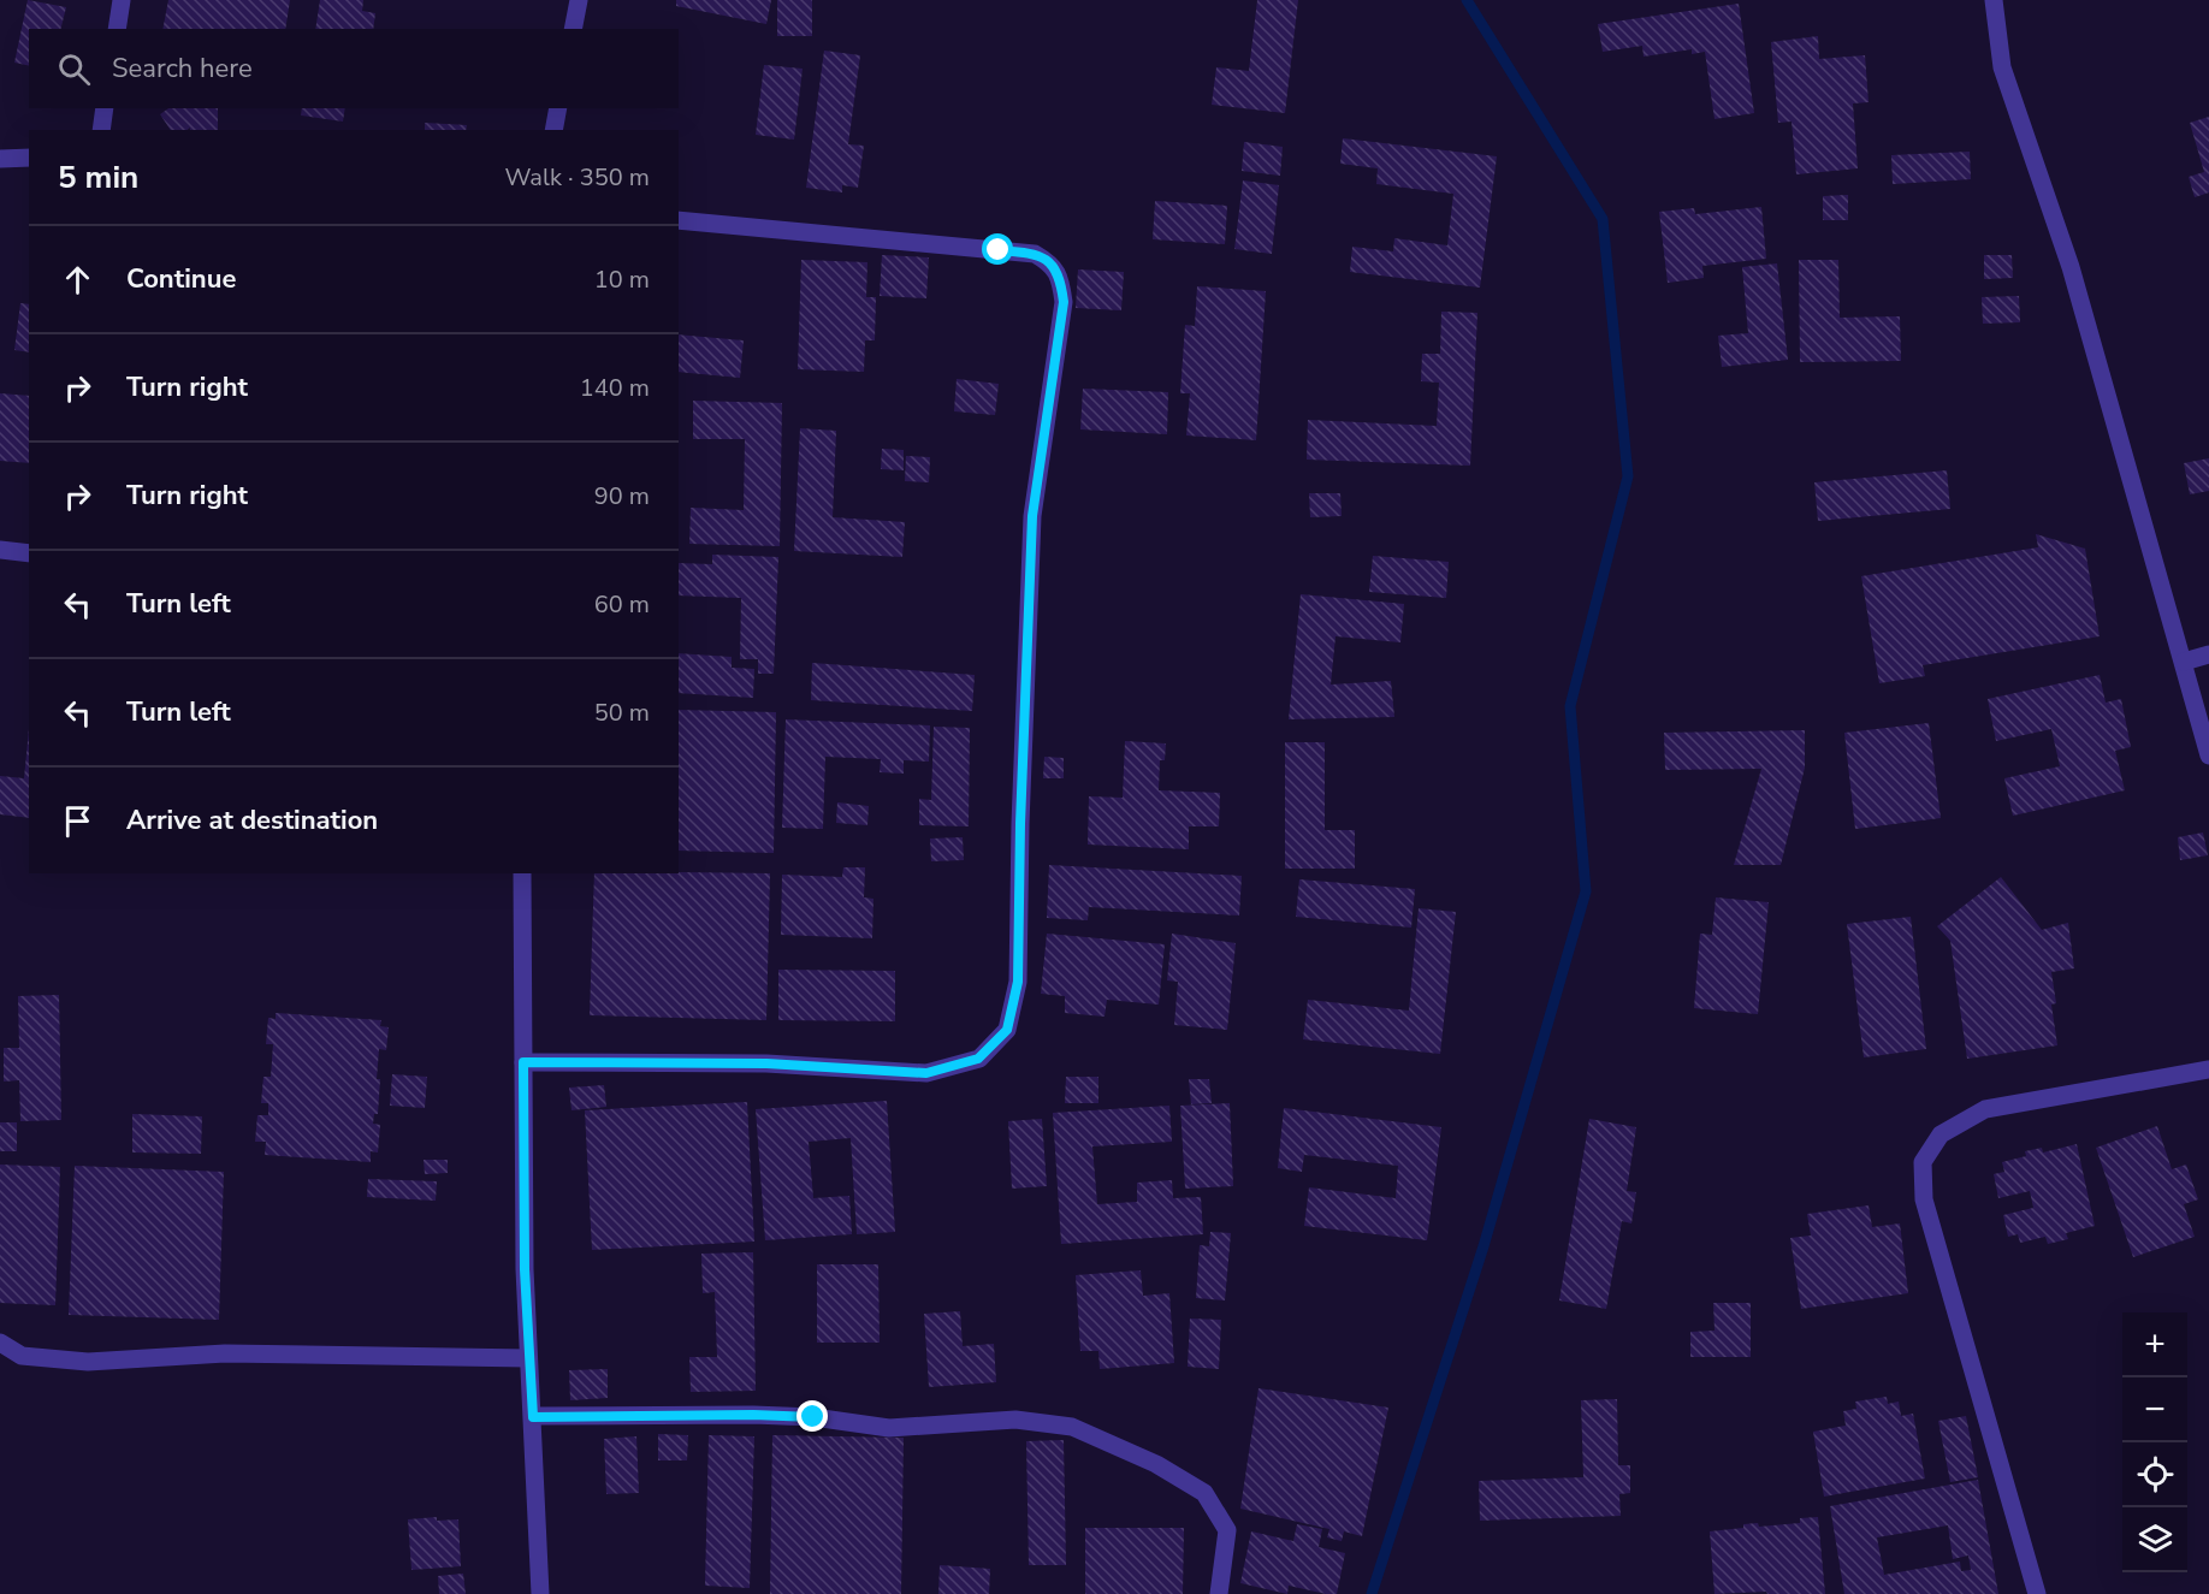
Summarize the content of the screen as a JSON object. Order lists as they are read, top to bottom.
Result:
{
  "page": {
    "search": "Search here",
    "heading": ["5 min", "Walk · 350 m"],
    "list": [
      ["Continue", "10 m"],
      ["Turn right", "140 m"],
      ["Turn right", "90 m"],
      ["Turn left", "60 m"],
      ["Turn left", "50 m"],
      "Arrive at destination"
    ],
    "map_buttons": ["+", "−"]
  }
}
